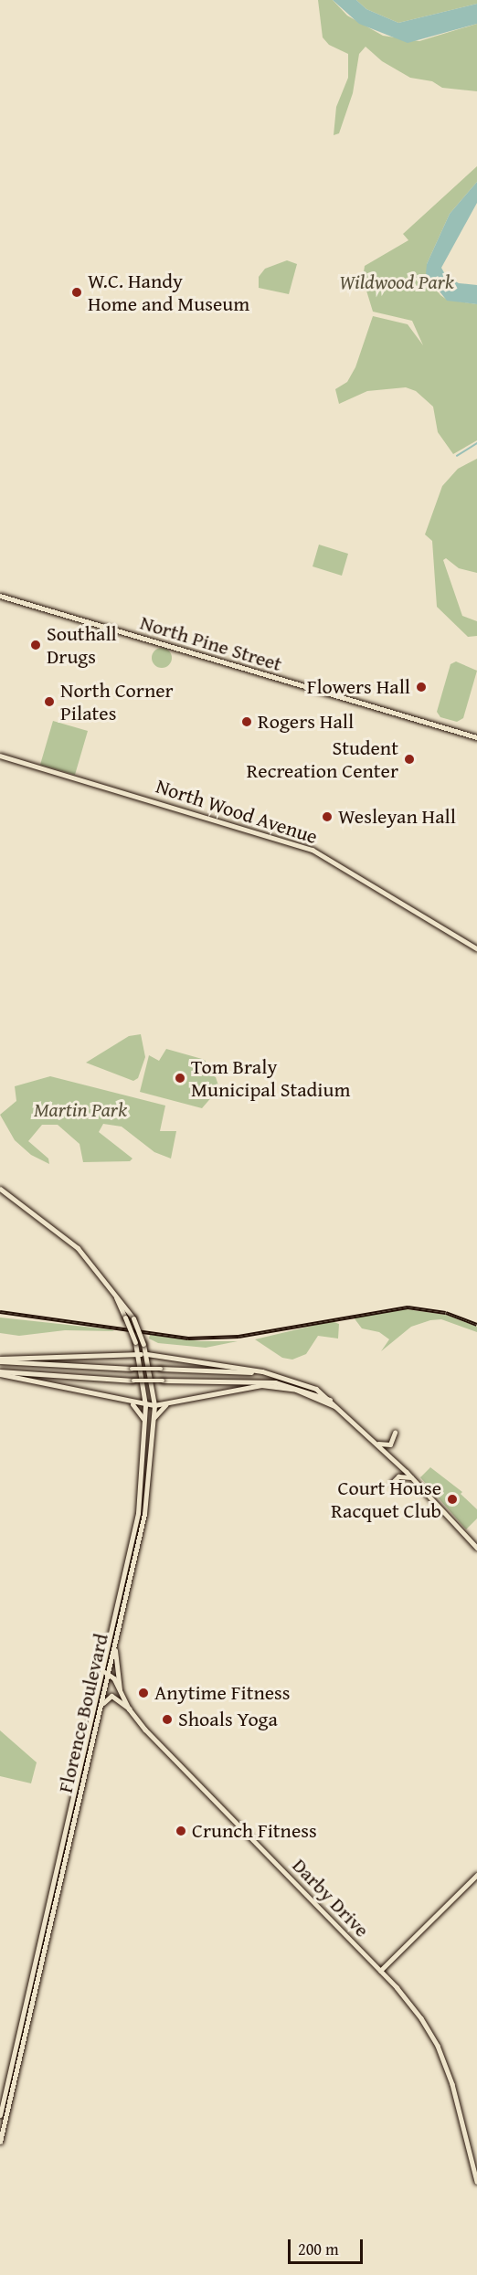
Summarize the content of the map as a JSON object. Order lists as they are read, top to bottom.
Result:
{
  "streets": {
    "highway": ["Florence Boulevard"],
    "main road": ["North Pine Street", "North Wood Avenue", "Darby Drive"]
  },
  "crossings": [
    ["Florence Boulevard", "Darby Drive"]
  ],
  "parks": ["Wildwood Park", "Martin Park"],
  "places": [
    "W.C. Handy Home and Museum",
    "Southall Drugs",
    "Flowers Hall",
    "North Corner Pilates",
    "Rogers Hall",
    "Student Recreation Center",
    "Wesleyan Hall",
    "Tom Braly Municipal Stadium",
    "Court House Racquet Club",
    "Anytime Fitness",
    "Shoals Yoga",
    "Crunch Fitness"
  ],
  "scale_bar": "200 m"
}
